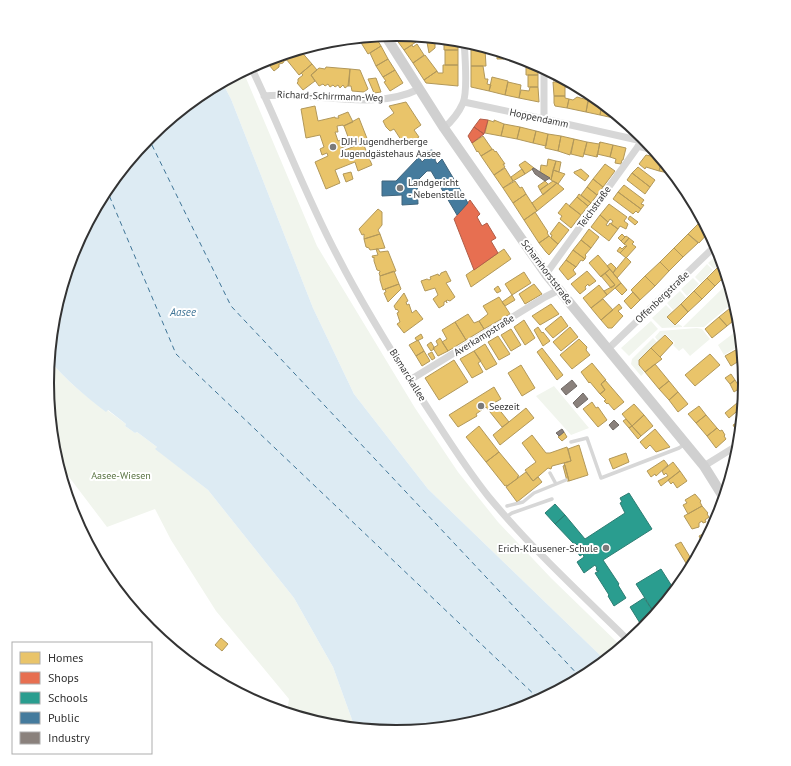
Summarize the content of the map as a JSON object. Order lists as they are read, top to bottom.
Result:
{
  "streets": {
    "street": [
      "Richard-Schirrmann-Weg",
      "Hoppendamm",
      "Teichstraße",
      "Scharnhorststraße",
      "Offenbergstraße",
      "Averkampstraße",
      "Bismarckallee"
    ]
  },
  "crossings": [
    ["Richard-Schirrmann-Weg", "Scharnhorststraße"],
    ["Richard-Schirrmann-Weg", "Bismarckallee"],
    ["Teichstraße", "Scharnhorststraße"],
    ["Scharnhorststraße", "Offenbergstraße"],
    ["Scharnhorststraße", "Averkampstraße"],
    ["Averkampstraße", "Bismarckallee"]
  ],
  "water": ["Aasee"],
  "parks": ["Aasee-Wiesen"],
  "places": [
    "DJH Jugendherberge Jugendgästehaus Aasee",
    "Landgericht - Nebenstelle",
    "Seezeit",
    "Erich-Klausener-Schule"
  ],
  "legend": [
    "Homes",
    "Shops",
    "Schools",
    "Public",
    "Industry"
  ]
}
